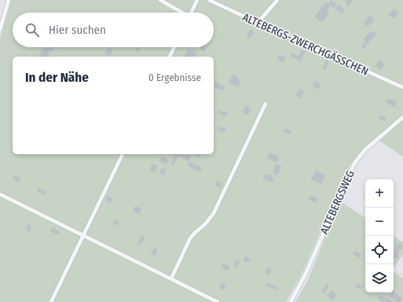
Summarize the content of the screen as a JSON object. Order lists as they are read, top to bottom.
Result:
{
  "streets": {
    "lane": ["ALTEBERGS-ZWERCHGÄSSCHEN", "ALTEBERGSWEG"]
  },
  "page": {
    "search": "Hier suchen",
    "heading": ["In der Nähe", "0 Ergebnisse"],
    "map_buttons": ["+", "−"]
  }
}
